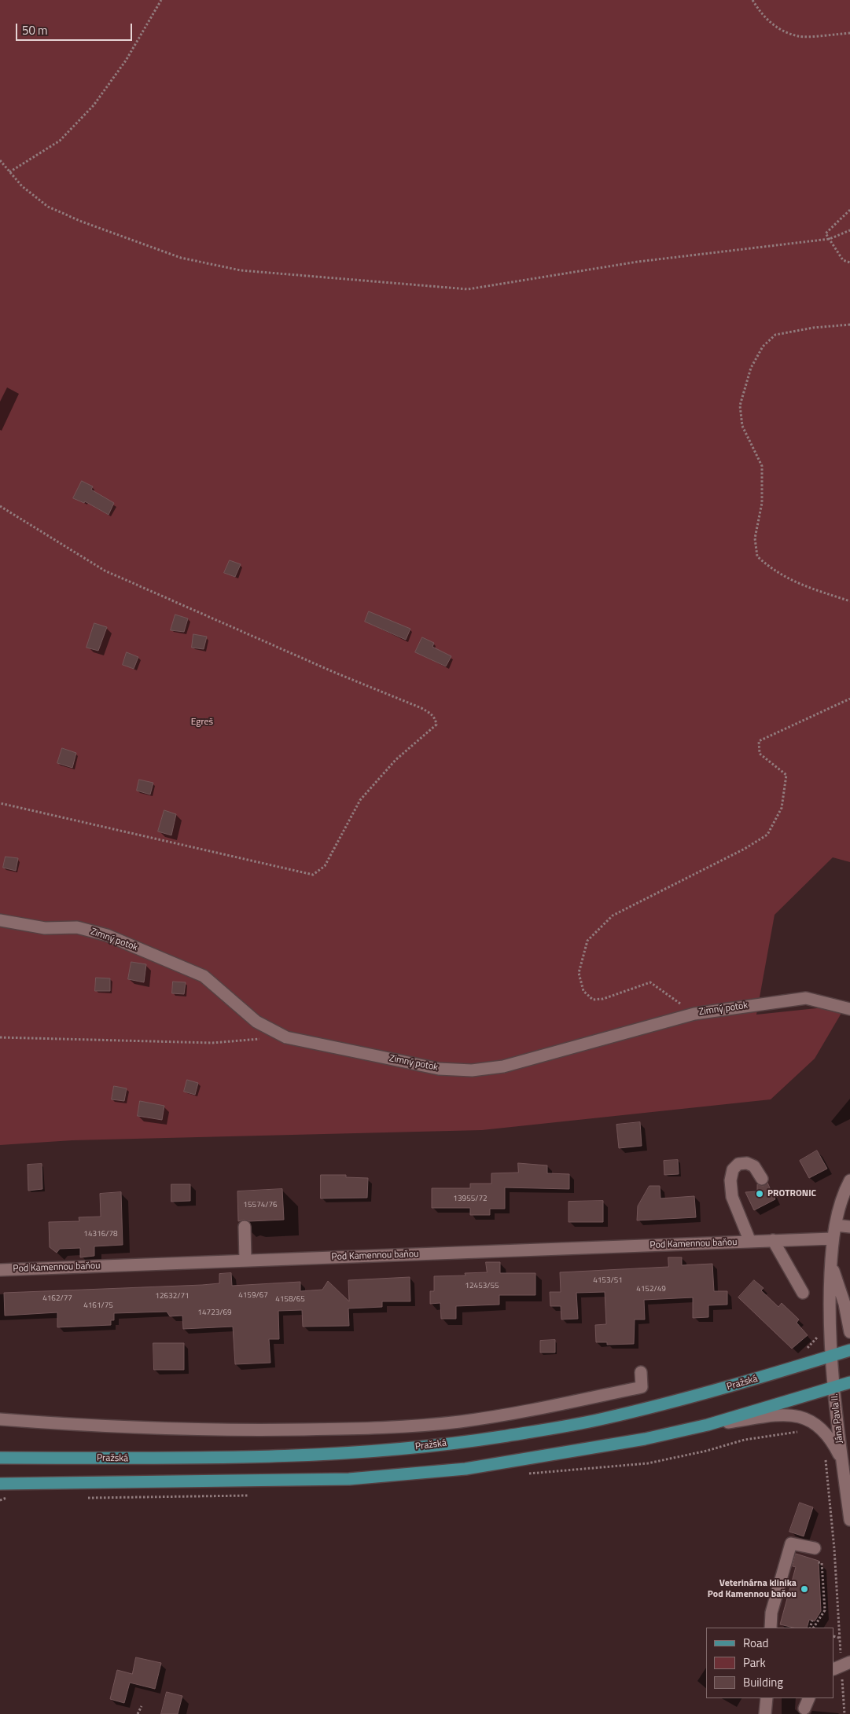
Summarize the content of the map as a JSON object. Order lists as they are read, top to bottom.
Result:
{
  "streets": {
    "main road": ["Pražská"],
    "street": ["Zimný potok", "Pod Kamennou baňou", "Jána Pavla II."]
  },
  "crossings": [
    ["Pražská", "Jána Pavla II."]
  ],
  "parks": ["Egreš"],
  "places": ["PROTRONIC", "Veterinárna klinika Pod Kamennou baňou"],
  "house_numbers": [
    "13955/72",
    "15574/76",
    "14316/78",
    "4153/51",
    "12453/55",
    "4152/49",
    "4159/67",
    "12632/71",
    "4162/77",
    "4158/65",
    "4161/75",
    "14723/69"
  ],
  "legend": ["Road", "Park", "Building"],
  "scale_bar": "50 m"
}
